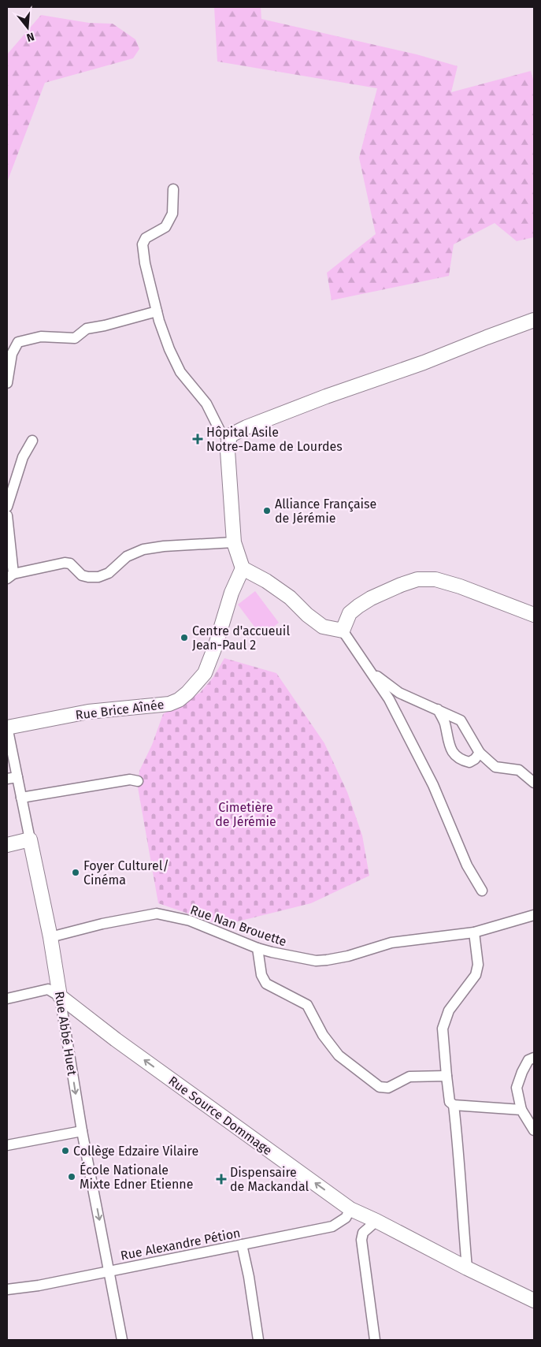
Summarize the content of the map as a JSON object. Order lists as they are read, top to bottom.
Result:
{
  "streets": {
    "street": [
      "Rue Brice Aînée",
      "Rue Nan Brouette",
      "Rue Abbé Huet",
      "Rue Source Dommage",
      "Rue Alexandre Pétion"
    ]
  },
  "crossings": [
    ["Rue Brice Aînée", "Rue Abbé Huet"],
    ["Rue Nan Brouette", "Rue Abbé Huet"],
    ["Rue Abbé Huet", "Rue Source Dommage"],
    ["Rue Abbé Huet", "Rue Alexandre Pétion"],
    ["Rue Source Dommage", "Rue Alexandre Pétion"]
  ],
  "one_way": ["Rue Abbé Huet", "Rue Source Dommage"],
  "parks": ["Cimetière de Jérémie"],
  "places": {
    "health": ["Hôpital Asile Notre-Dame de Lourdes", "Dispensaire de Mackandal"],
    "other": [
      "Alliance Française de Jérémie",
      "Centre d'accueuil Jean-Paul 2",
      "Foyer Culturel/ Cinéma",
      "Collège Edzaire Vilaire",
      "École Nationale Mixte Edner Etienne"
    ]
  },
  "north": "bottom"
}
